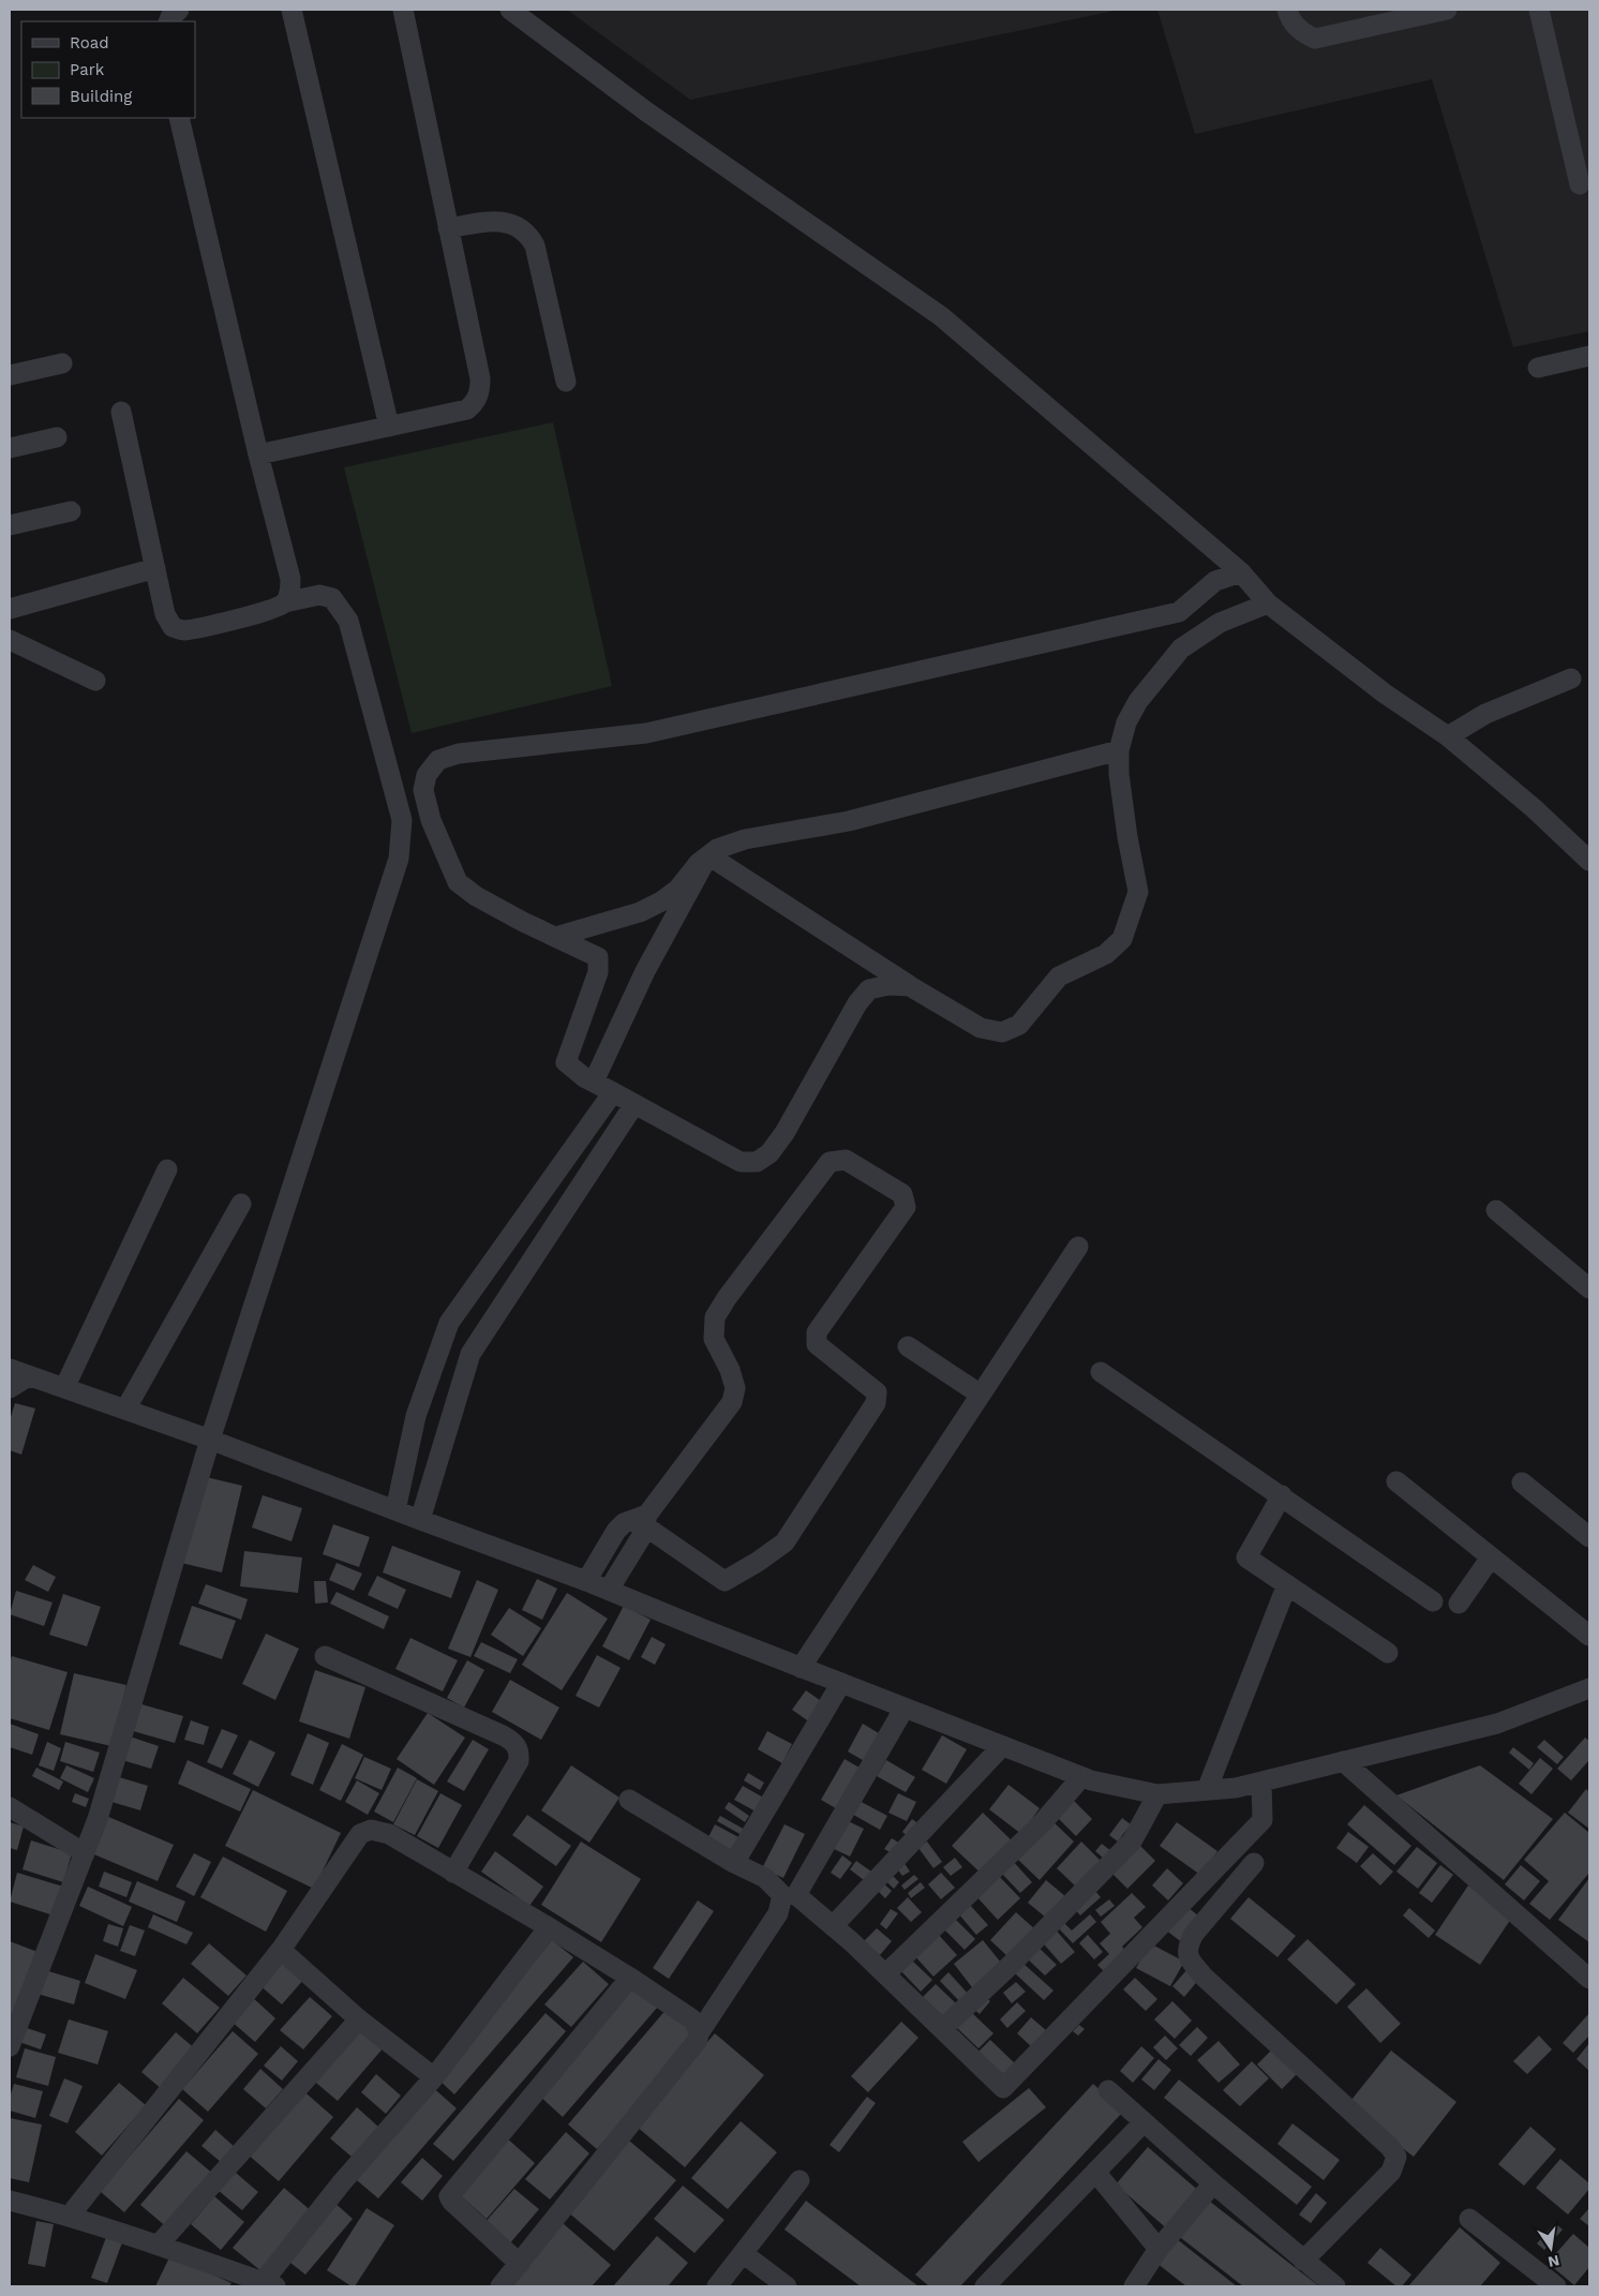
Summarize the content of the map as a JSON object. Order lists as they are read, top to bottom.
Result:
{
  "legend": ["Road", "Park", "Building"],
  "north": "bottom"
}
